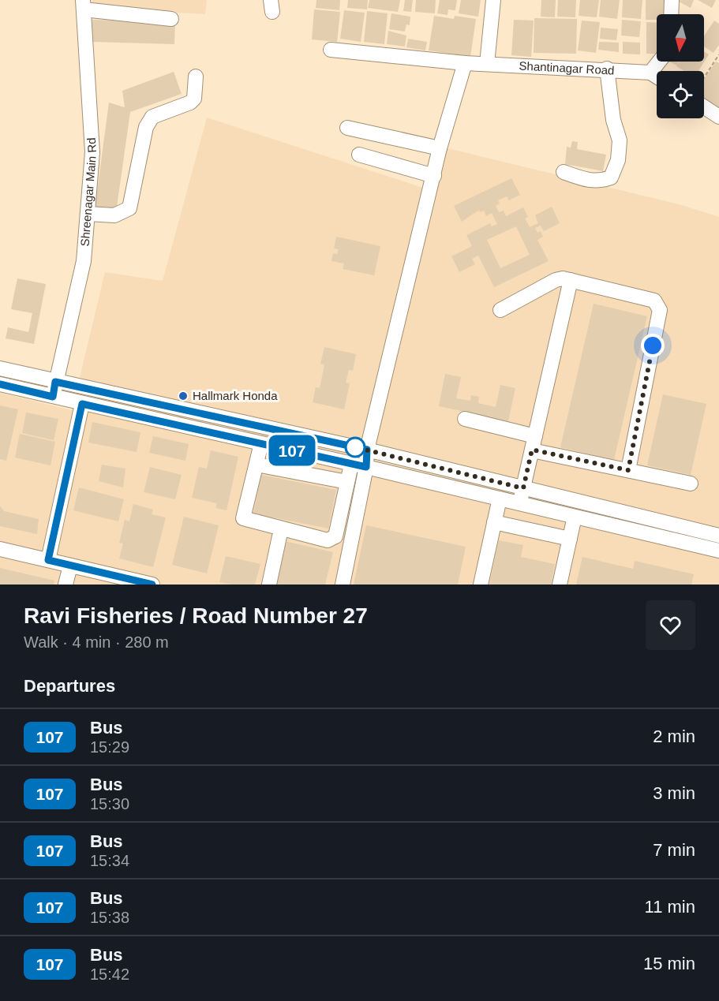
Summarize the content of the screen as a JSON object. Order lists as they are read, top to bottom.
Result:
{
  "streets": {
    "street": ["Shantinagar Road", "Shreenagar Main Rd"]
  },
  "places": ["Hallmark Honda"],
  "lines": ["bus line 107"],
  "north": "bottom",
  "page": {
    "on_map": "107",
    "heading": [
      ["Ravi Fisheries / Road Number 27", "Walk · 4 min · 280 m"],
      "Departures"
    ],
    "list": [
      {
        "mark": "107",
        "name": "Bus",
        "note": "15:29",
        "value": "2 min"
      },
      {
        "mark": "107",
        "name": "Bus",
        "note": "15:30",
        "value": "3 min"
      },
      {
        "mark": "107",
        "name": "Bus",
        "note": "15:34",
        "value": "7 min"
      },
      {
        "mark": "107",
        "name": "Bus",
        "note": "15:38",
        "value": "11 min"
      },
      {
        "mark": "107",
        "name": "Bus",
        "note": "15:42",
        "value": "15 min"
      }
    ]
  }
}
